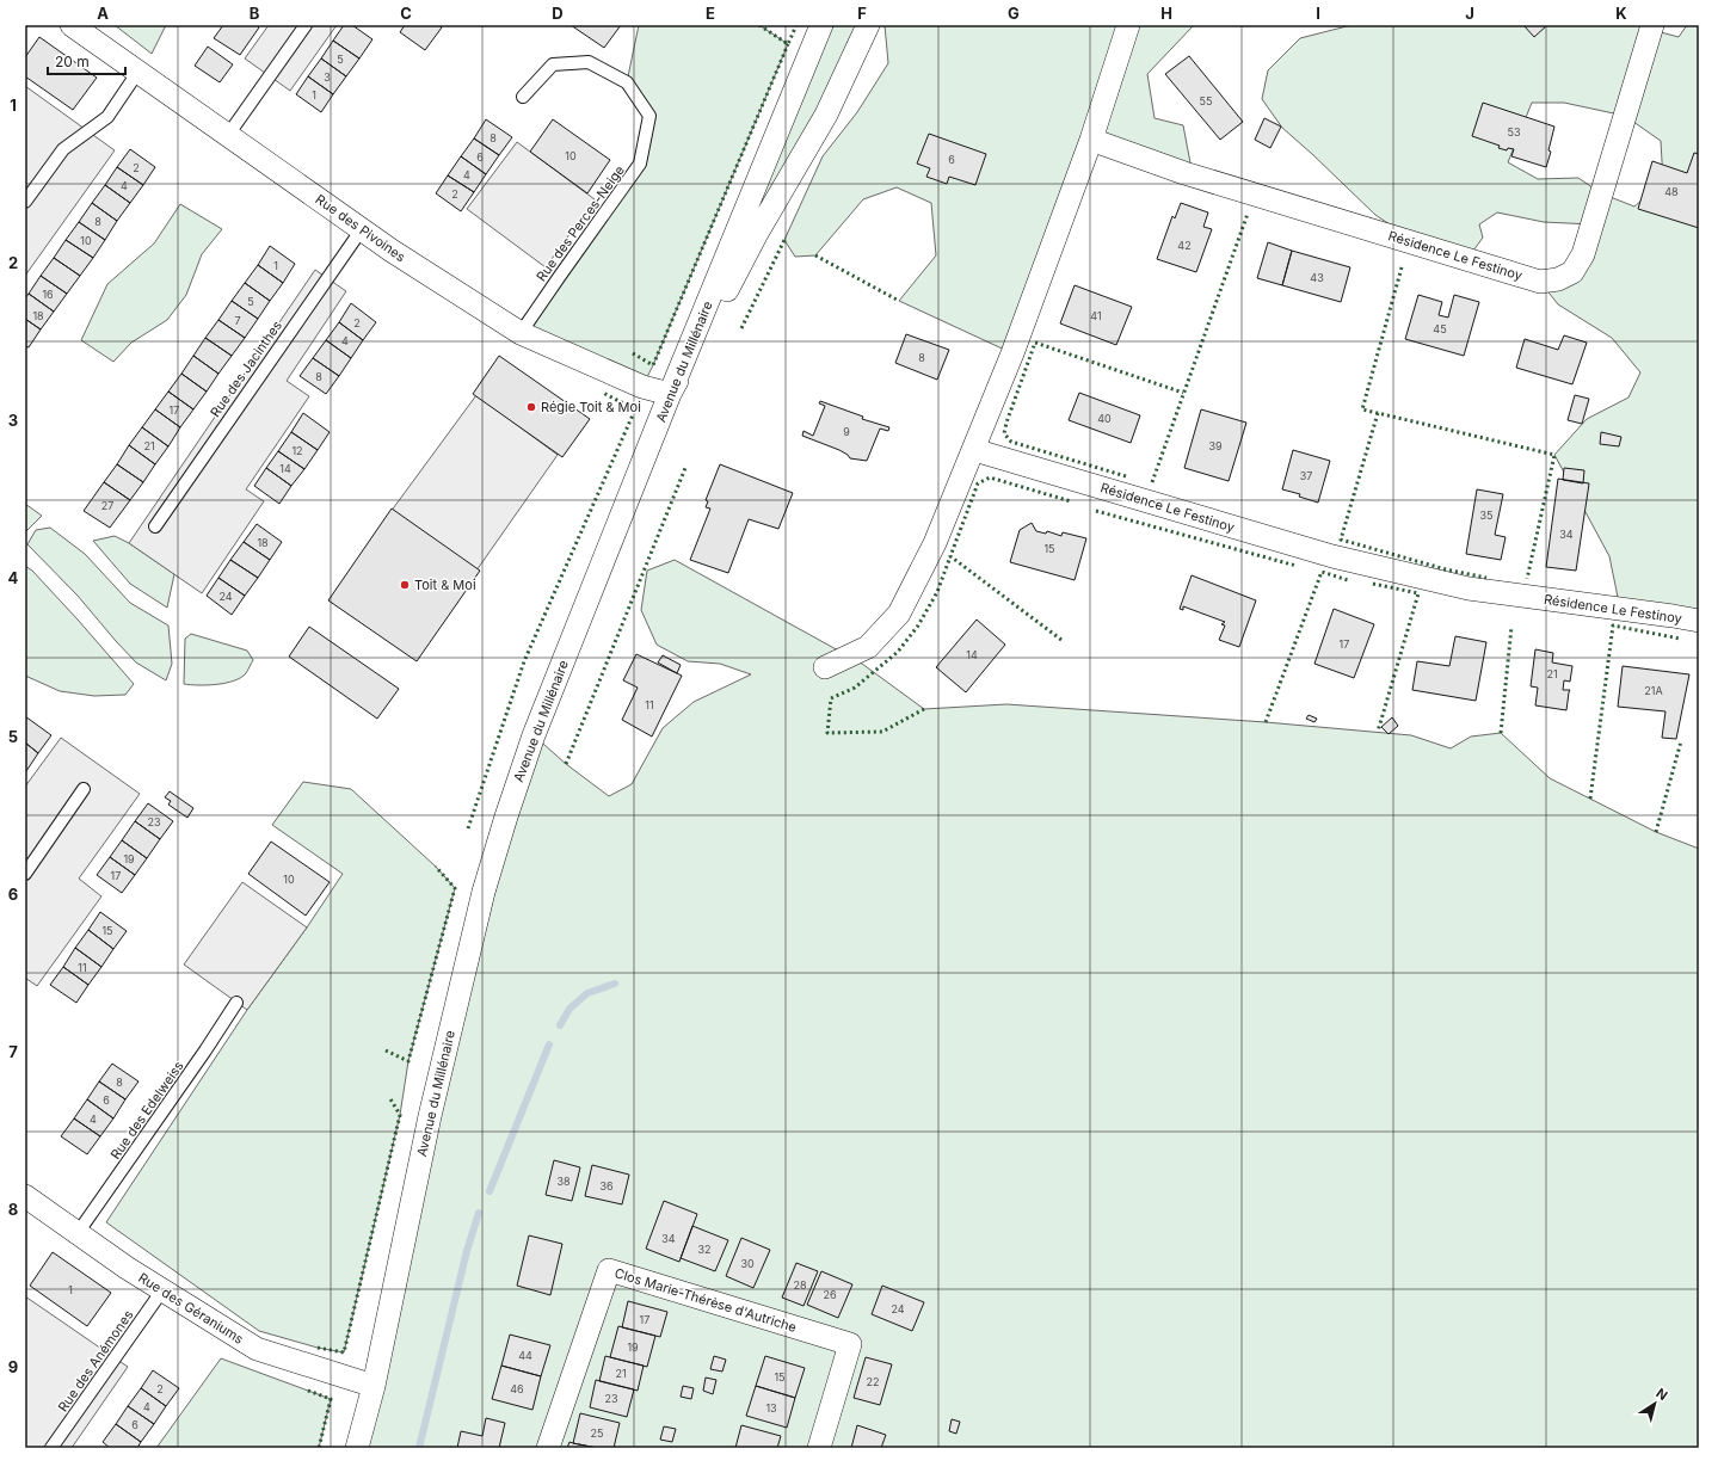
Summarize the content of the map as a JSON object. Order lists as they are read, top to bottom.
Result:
{
  "streets": {
    "street": [
      "Rue des Pivoines",
      "Résidence Le Festinoy",
      "Avenue du Millénaire",
      "Clos Marie-Thérèse d'Autriche",
      "Rue des Géraniums"
    ],
    "lane": [
      "Rue des Perces-Neige",
      "Rue des Jacinthes",
      "Rue des Edelweiss",
      "Rue des Anémones"
    ]
  },
  "crossings": [
    ["Rue des Perces-Neige", "Rue des Pivoines"],
    ["Rue des Pivoines", "Avenue du Millénaire"],
    ["Rue des Pivoines", "Rue des Jacinthes"],
    ["Avenue du Millénaire", "Rue des Géraniums"],
    ["Rue des Edelweiss", "Rue des Géraniums"],
    ["Rue des Géraniums", "Rue des Anémones"]
  ],
  "places": ["Régie Toit & Moi", "Toit & Moi"],
  "house_numbers": [
    "5",
    "3",
    "1",
    "55",
    "53",
    "8",
    "10",
    "6",
    "6",
    "2",
    "4",
    "4",
    "48",
    "2",
    "8",
    "10",
    "42",
    "1",
    "43",
    "16",
    "5",
    "18",
    "41",
    "7",
    "2",
    "45",
    "4",
    "8",
    "8",
    "17",
    "40",
    "9",
    "21",
    "39",
    "12",
    "14",
    "37",
    "27",
    "35",
    "34",
    "18",
    "15",
    "24",
    "17",
    "14",
    "21",
    "21A",
    "11",
    "23",
    "19",
    "17",
    "10",
    "15",
    "11",
    "8",
    "6",
    "4",
    "38",
    "36",
    "34",
    "32",
    "30",
    "28",
    "1",
    "26",
    "24",
    "17",
    "19",
    "44",
    "21",
    "15",
    "22",
    "2",
    "46",
    "23",
    "4",
    "13",
    "6",
    "25"
  ],
  "scale_bar": "20 m",
  "north": "top right",
  "grid": {
    "columns": [
      "A",
      "B",
      "C",
      "D",
      "E",
      "F",
      "G",
      "H",
      "I",
      "J",
      "K"
    ],
    "rows": [
      "1",
      "2",
      "3",
      "4",
      "5",
      "6",
      "7",
      "8",
      "9"
    ]
  }
}
